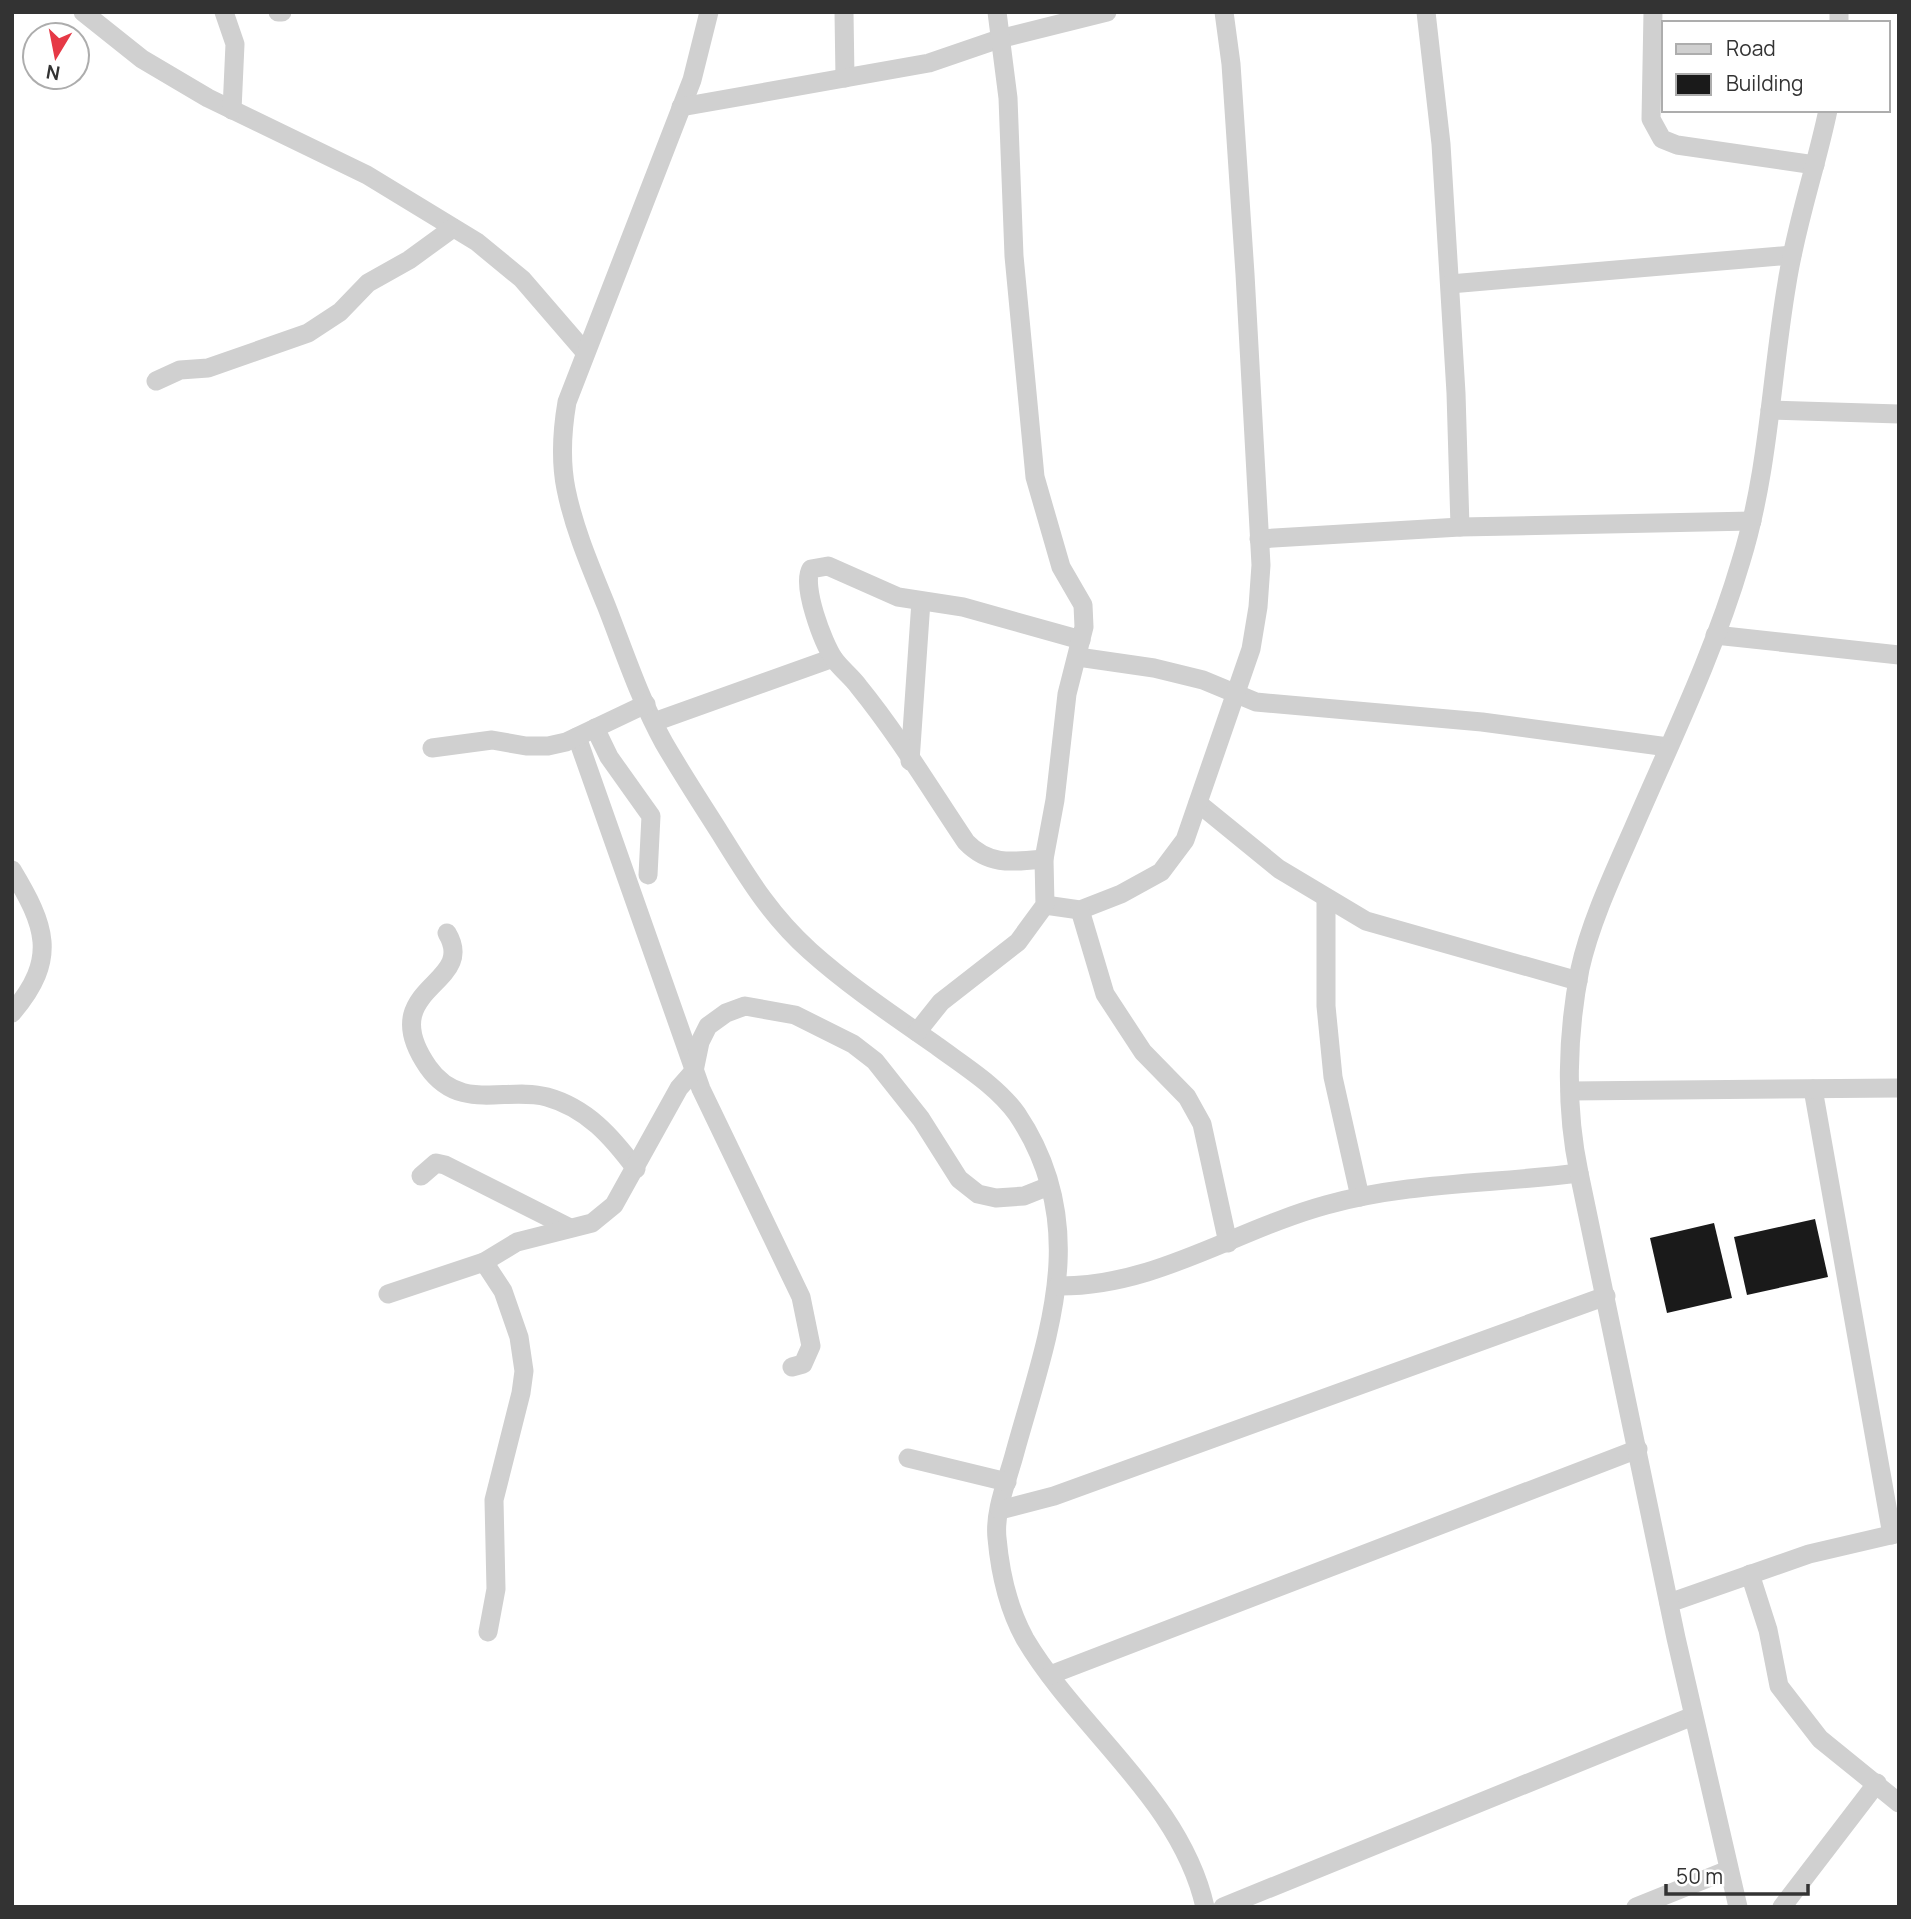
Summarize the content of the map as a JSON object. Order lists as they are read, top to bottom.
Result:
{
  "legend": ["Road", "Building"],
  "scale_bar": "50 m",
  "north": "bottom"
}
